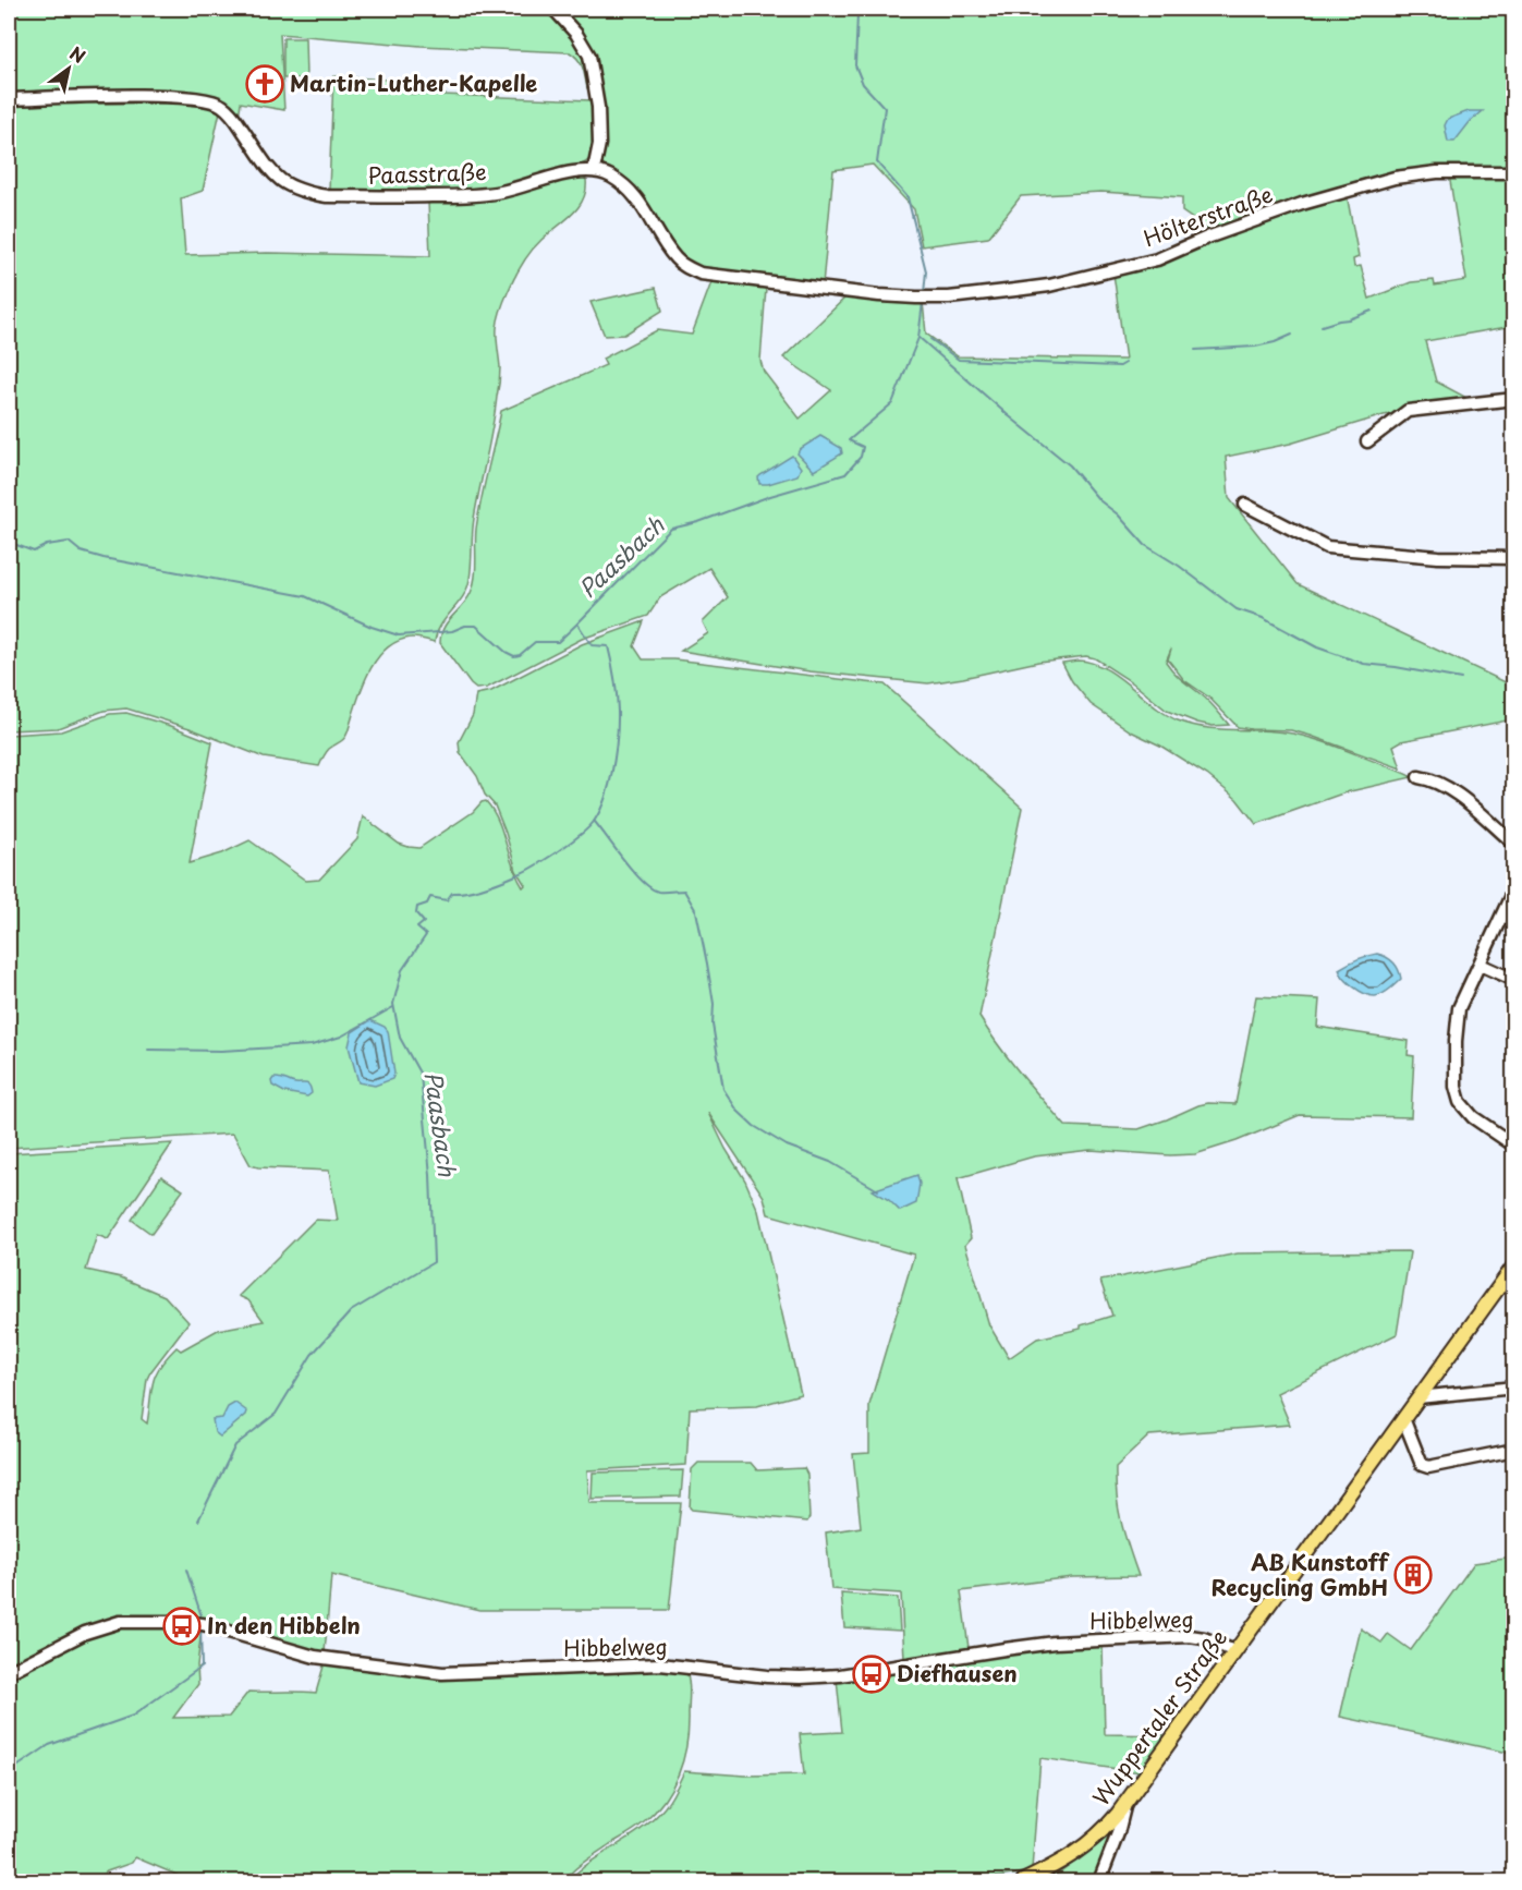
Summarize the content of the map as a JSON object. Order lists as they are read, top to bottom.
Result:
{
  "streets": {
    "main road": ["Wuppertaler Straße"],
    "street": ["Paasstraße", "Hölterstraße", "Hibbelweg"]
  },
  "crossings": [
    ["Paasstraße", "Hölterstraße"],
    ["Hibbelweg", "Wuppertaler Straße"]
  ],
  "water": ["Paasbach"],
  "places": {
    "church": ["Martin-Luther-Kapelle"],
    "building": ["AB Kunstoff Recycling GmbH"],
    "bus stop": ["In den Hibbeln", "Diefhausen"]
  },
  "north": "top right"
}
